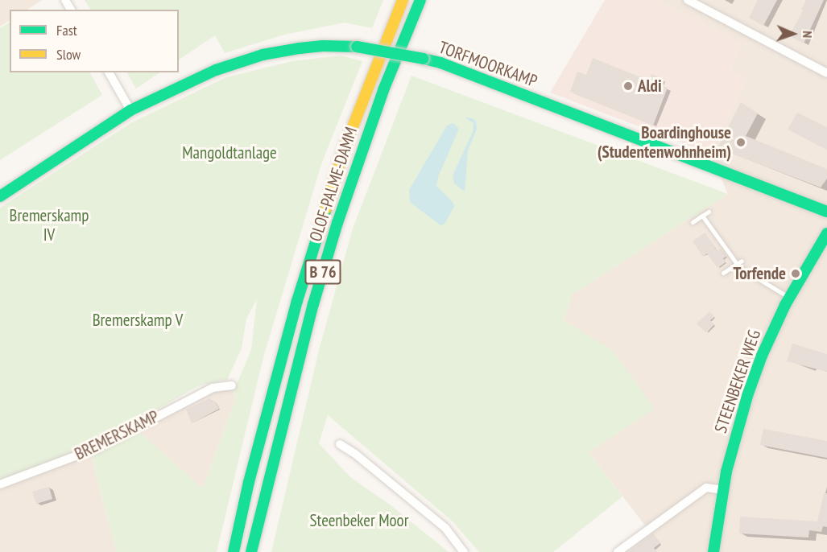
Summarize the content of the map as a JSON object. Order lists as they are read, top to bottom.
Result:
{
  "streets": {
    "main road": [
      "TORFMOORKAMP",
      "OLOF-PALME-DAMM",
      "B 76",
      "STEENBEKER WEG"
    ],
    "street": ["BREMERSKAMP"]
  },
  "parks": [
    "Mangoldtanlage",
    "Bremerskamp IV",
    "Bremerskamp V",
    "Steenbeker Moor"
  ],
  "places": ["Aldi", "Boardinghouse (Studentenwohnheim)", "Torfende"],
  "legend": ["Fast", "Slow"],
  "north": "right"
}
